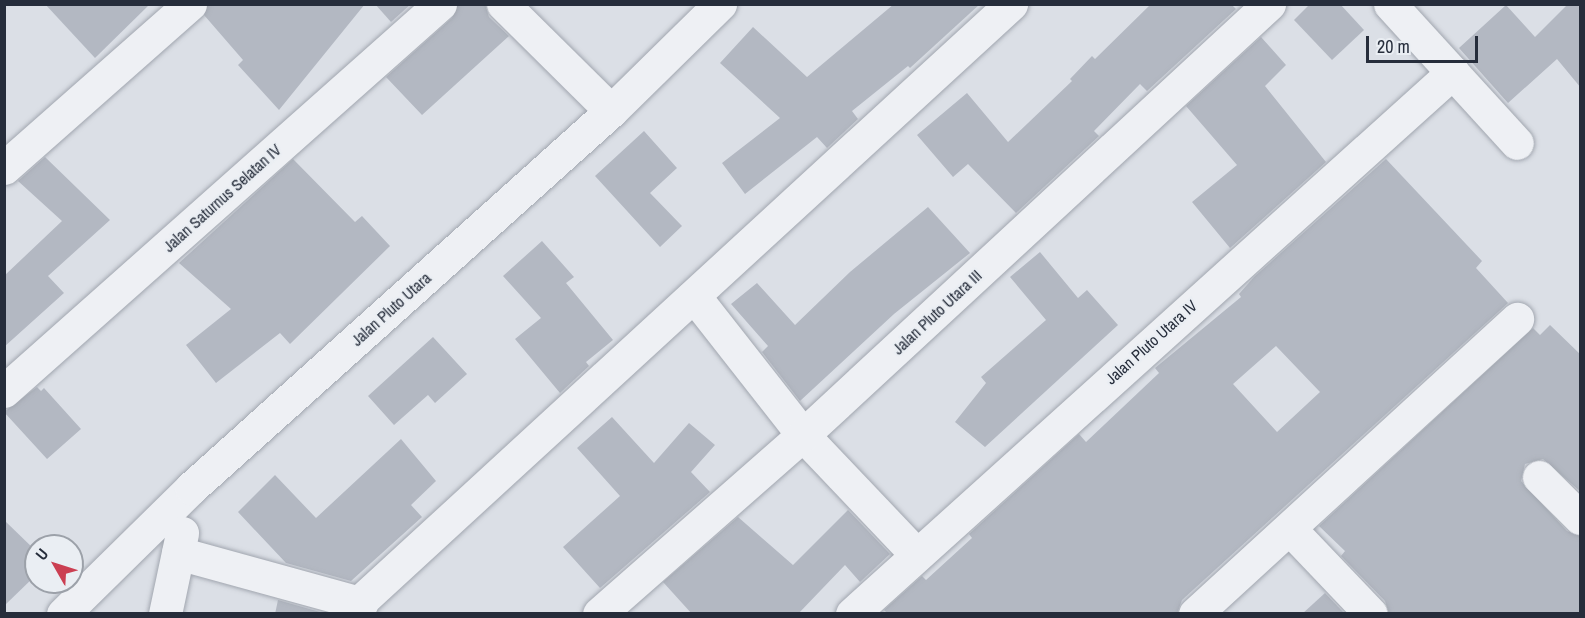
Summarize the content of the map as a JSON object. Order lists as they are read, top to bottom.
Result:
{
  "streets": {
    "street": [
      "Jalan Saturnus Selatan IV",
      "Jalan Pluto Utara",
      "Jalan Pluto Utara III",
      "Jalan Pluto Utara IV"
    ]
  },
  "scale_bar": "20 m",
  "north": "top left"
}
